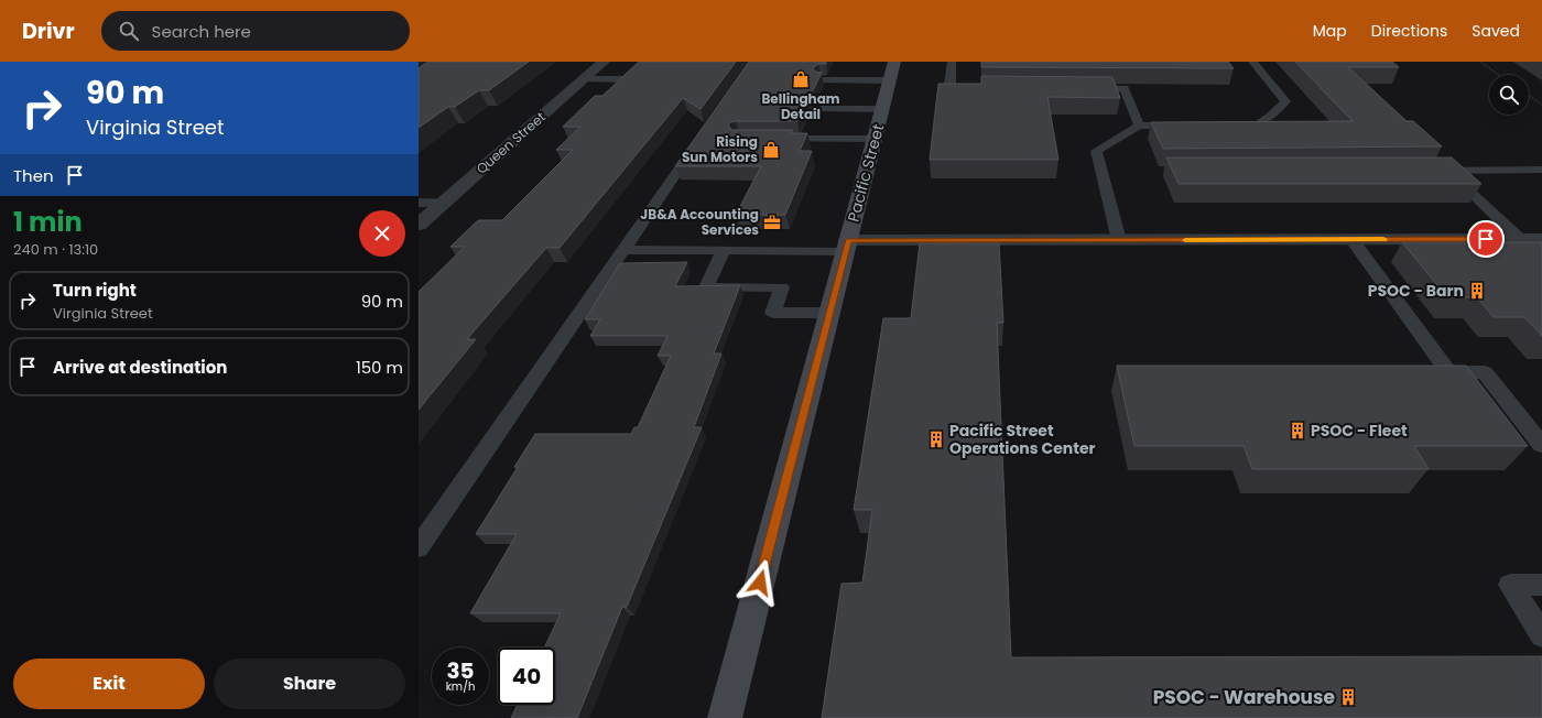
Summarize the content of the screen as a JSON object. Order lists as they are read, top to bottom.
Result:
{
  "streets": {
    "street": ["Queen Street", "Pacific Street"]
  },
  "places": {
    "shop": ["Bellingham Detail", "Rising Sun Motors"],
    "office": ["JB&A Accounting Services"],
    "building": [
      "PSOC - Barn",
      "PSOC - Fleet",
      "Pacific Street Operations Center",
      "PSOC - Warehouse"
    ]
  },
  "page": {
    "header": "Drivr",
    "search": "Search here",
    "nav": ["Map", "Directions", "Saved"],
    "turn": ["90 m", "Virginia Street"],
    "then": "Then",
    "heading": ["1 min", "240 m · 13:10"],
    "list": [
      {
        "name": "Turn right",
        "note": "Virginia Street",
        "value": "90 m"
      },
      {
        "name": "Arrive at destination",
        "value": "150 m"
      }
    ],
    "speed": "35 km/h",
    "limit": "40",
    "buttons": ["Exit", "Share"]
  }
}
